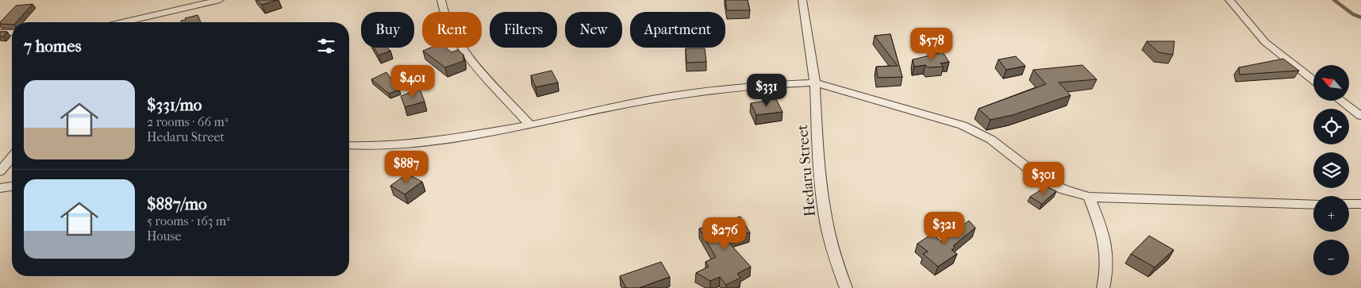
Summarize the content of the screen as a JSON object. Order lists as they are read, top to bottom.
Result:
{
  "streets": {
    "street": ["Hedaru Street"]
  },
  "north": "top left",
  "page": {
    "chip": [
      "Buy",
      "Rent",
      "Filters",
      "New",
      "Apartment"
    ],
    "heading": "7 homes",
    "price": [
      "$578",
      "$401",
      "$331",
      "$887",
      "$301",
      "$321",
      "$276"
    ],
    "map_buttons": ["+", "−"],
    "list": [
      {
        "name": "$331/mo",
        "note": "2 rooms · 66 m² · Hedaru Street"
      },
      {
        "name": "$887/mo",
        "note": "5 rooms · 163 m² · House"
      }
    ]
  }
}
